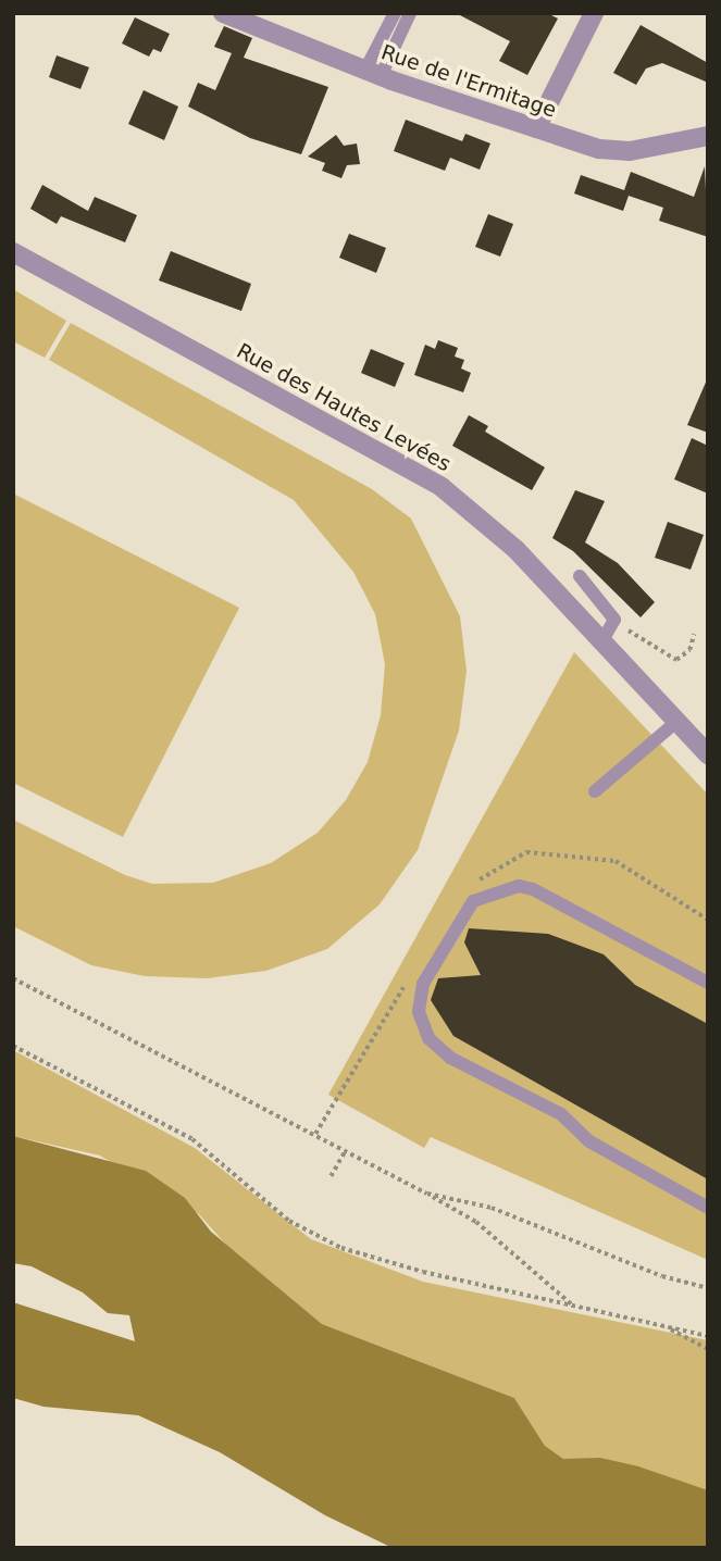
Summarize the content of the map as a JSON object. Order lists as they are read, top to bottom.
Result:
{
  "streets": {
    "street": ["Rue de l'Ermitage", "Rue des Hautes Levées"]
  }
}
